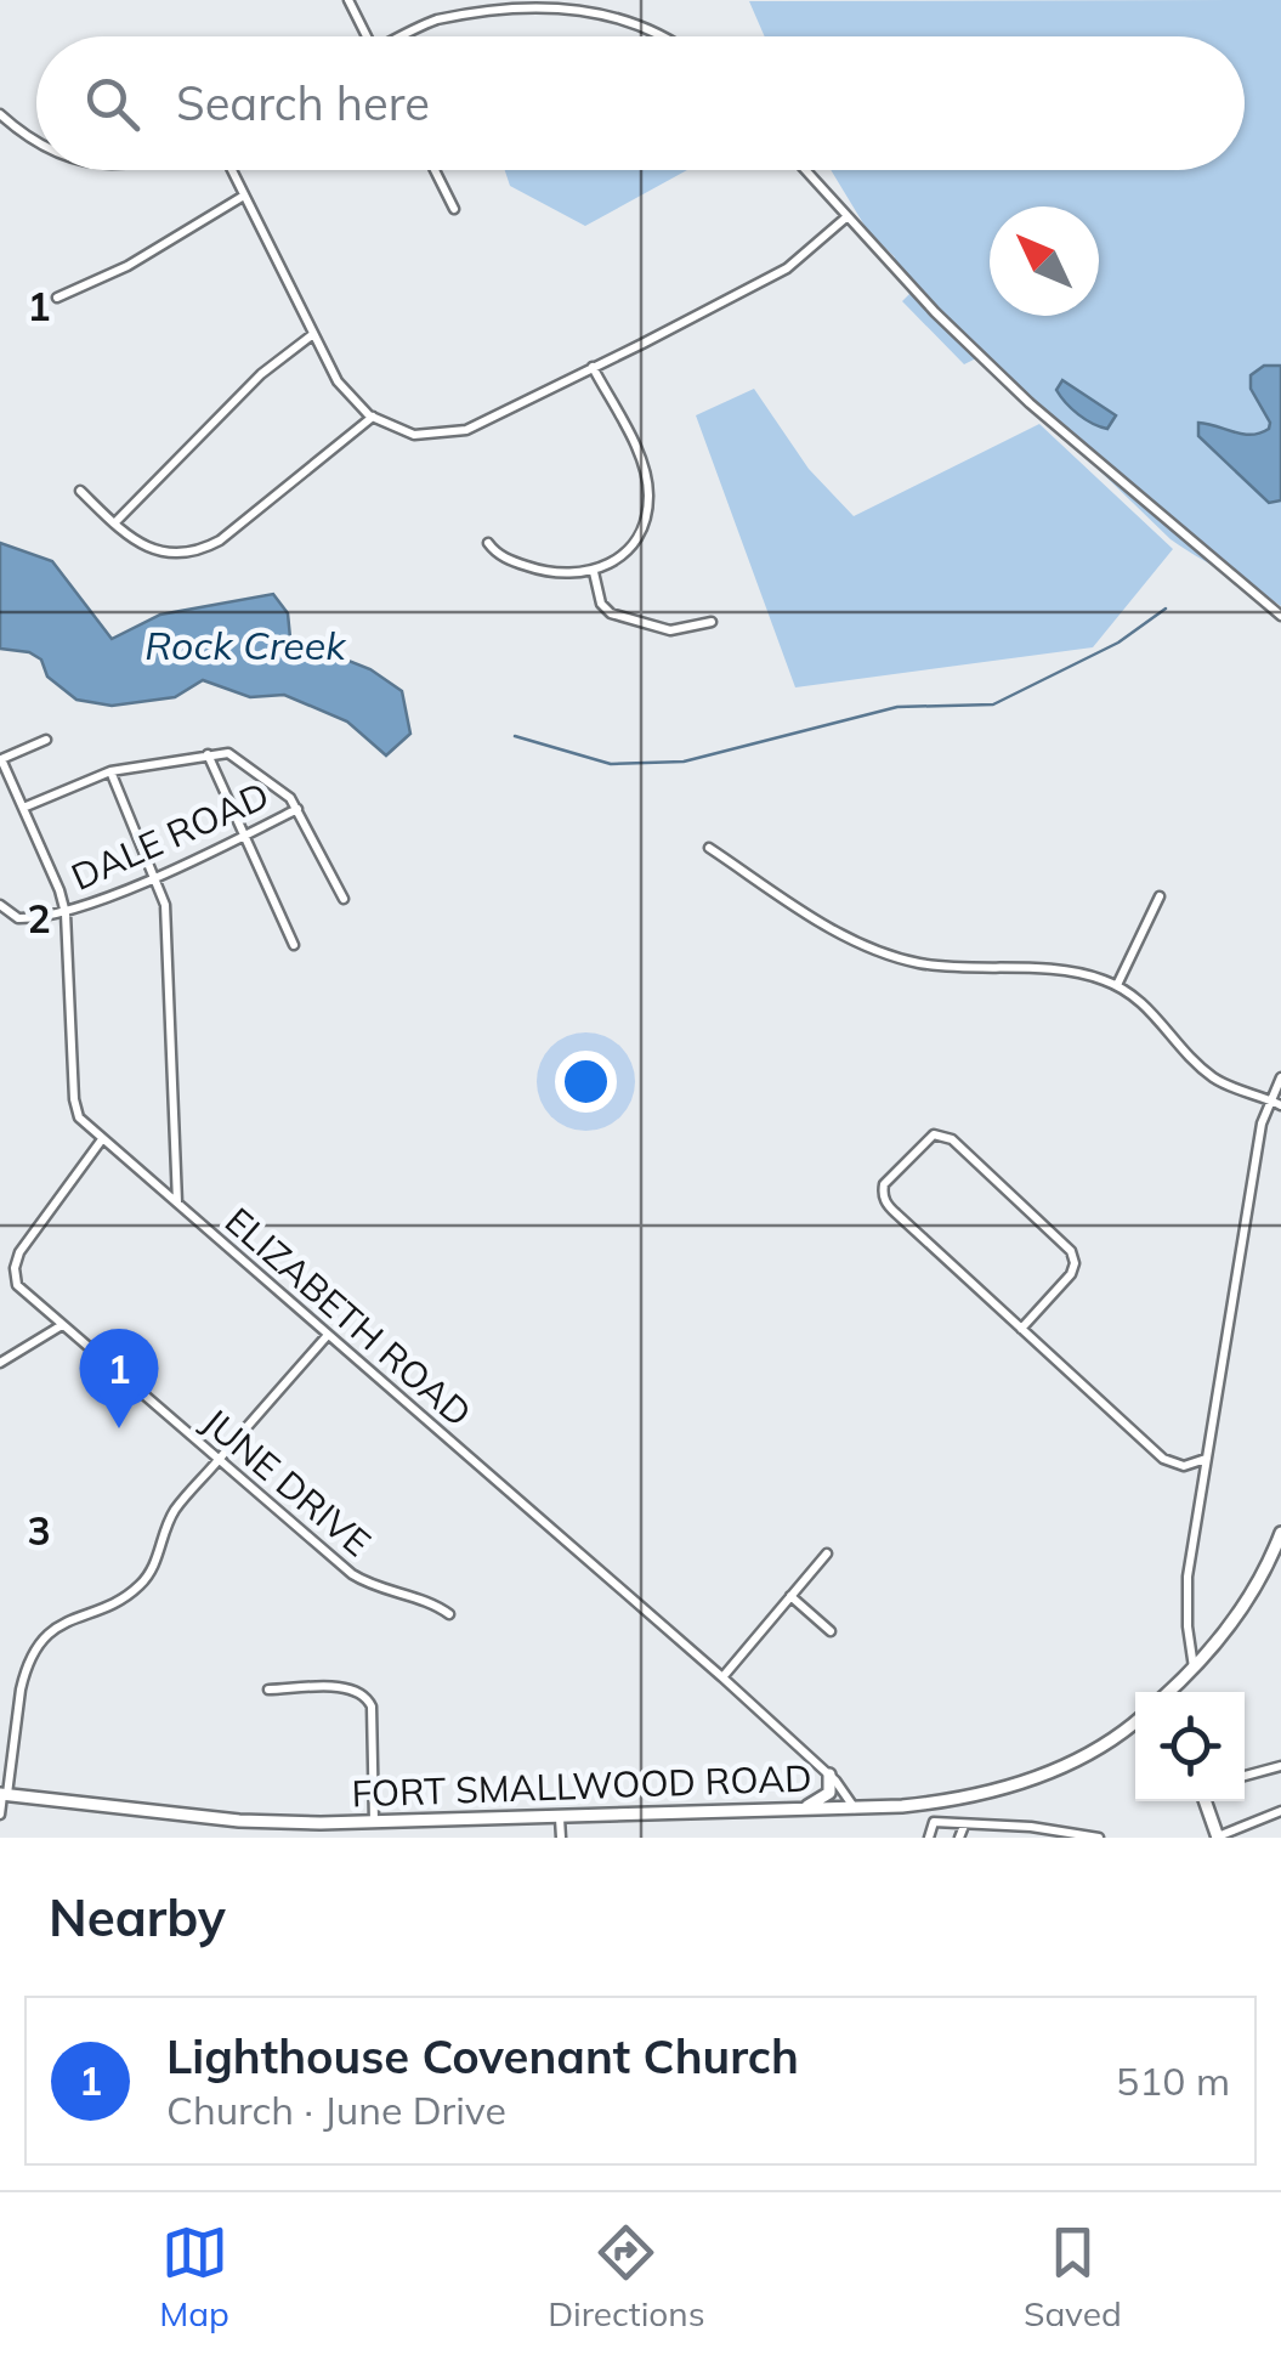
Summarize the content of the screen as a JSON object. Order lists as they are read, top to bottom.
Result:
{
  "streets": {
    "main road": ["FORT SMALLWOOD ROAD"],
    "street": ["DALE ROAD", "ELIZABETH ROAD", "JUNE DRIVE"]
  },
  "crossings": [
    ["DALE ROAD", "ELIZABETH ROAD"],
    ["ELIZABETH ROAD", "JUNE DRIVE"],
    ["ELIZABETH ROAD", "FORT SMALLWOOD ROAD"]
  ],
  "water": ["Rock Creek"],
  "north": "top left",
  "page": {
    "search": "Search here",
    "pins": "1",
    "heading": "Nearby",
    "list": [
      {
        "mark": "1",
        "name": "Lighthouse Covenant Church",
        "note": "Church · June Drive",
        "value": "510 m"
      }
    ],
    "nav": ["Map", "Directions", "Saved"]
  },
  "grid": {
    "rows": ["1", "2", "3"]
  }
}
